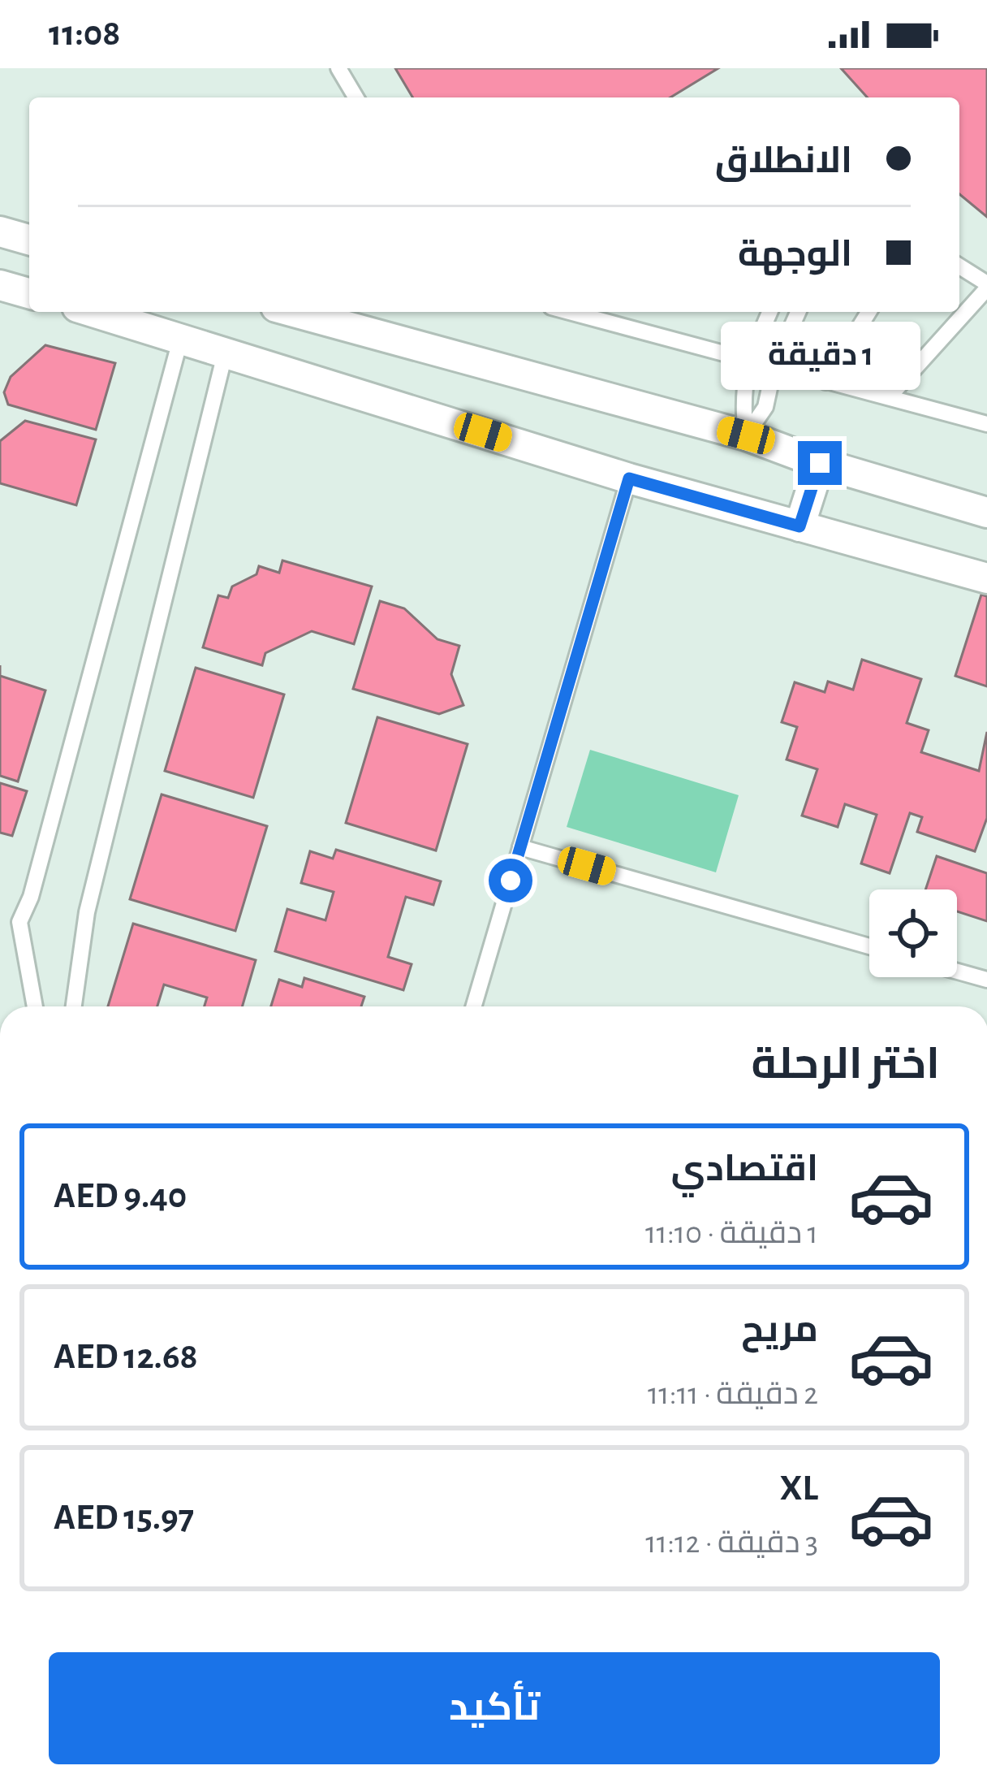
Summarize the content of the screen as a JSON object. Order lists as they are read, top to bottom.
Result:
{
  "page": {
    "status": "11:08",
    "banner": ["الانطلاق", "الوجهة"],
    "bubble": "1 دقيقة",
    "heading": "اختر الرحلة",
    "list": [
      {
        "name": "اقتصادي",
        "note": "1 دقيقة · 11:10",
        "value": "AED 9.40"
      },
      {
        "name": "مريح",
        "note": "2 دقيقة · 11:11",
        "value": "AED 12.68"
      },
      {
        "name": "XL",
        "note": "3 دقيقة · 11:12",
        "value": "AED 15.97"
      }
    ],
    "buttons": "تأكيد"
  }
}
